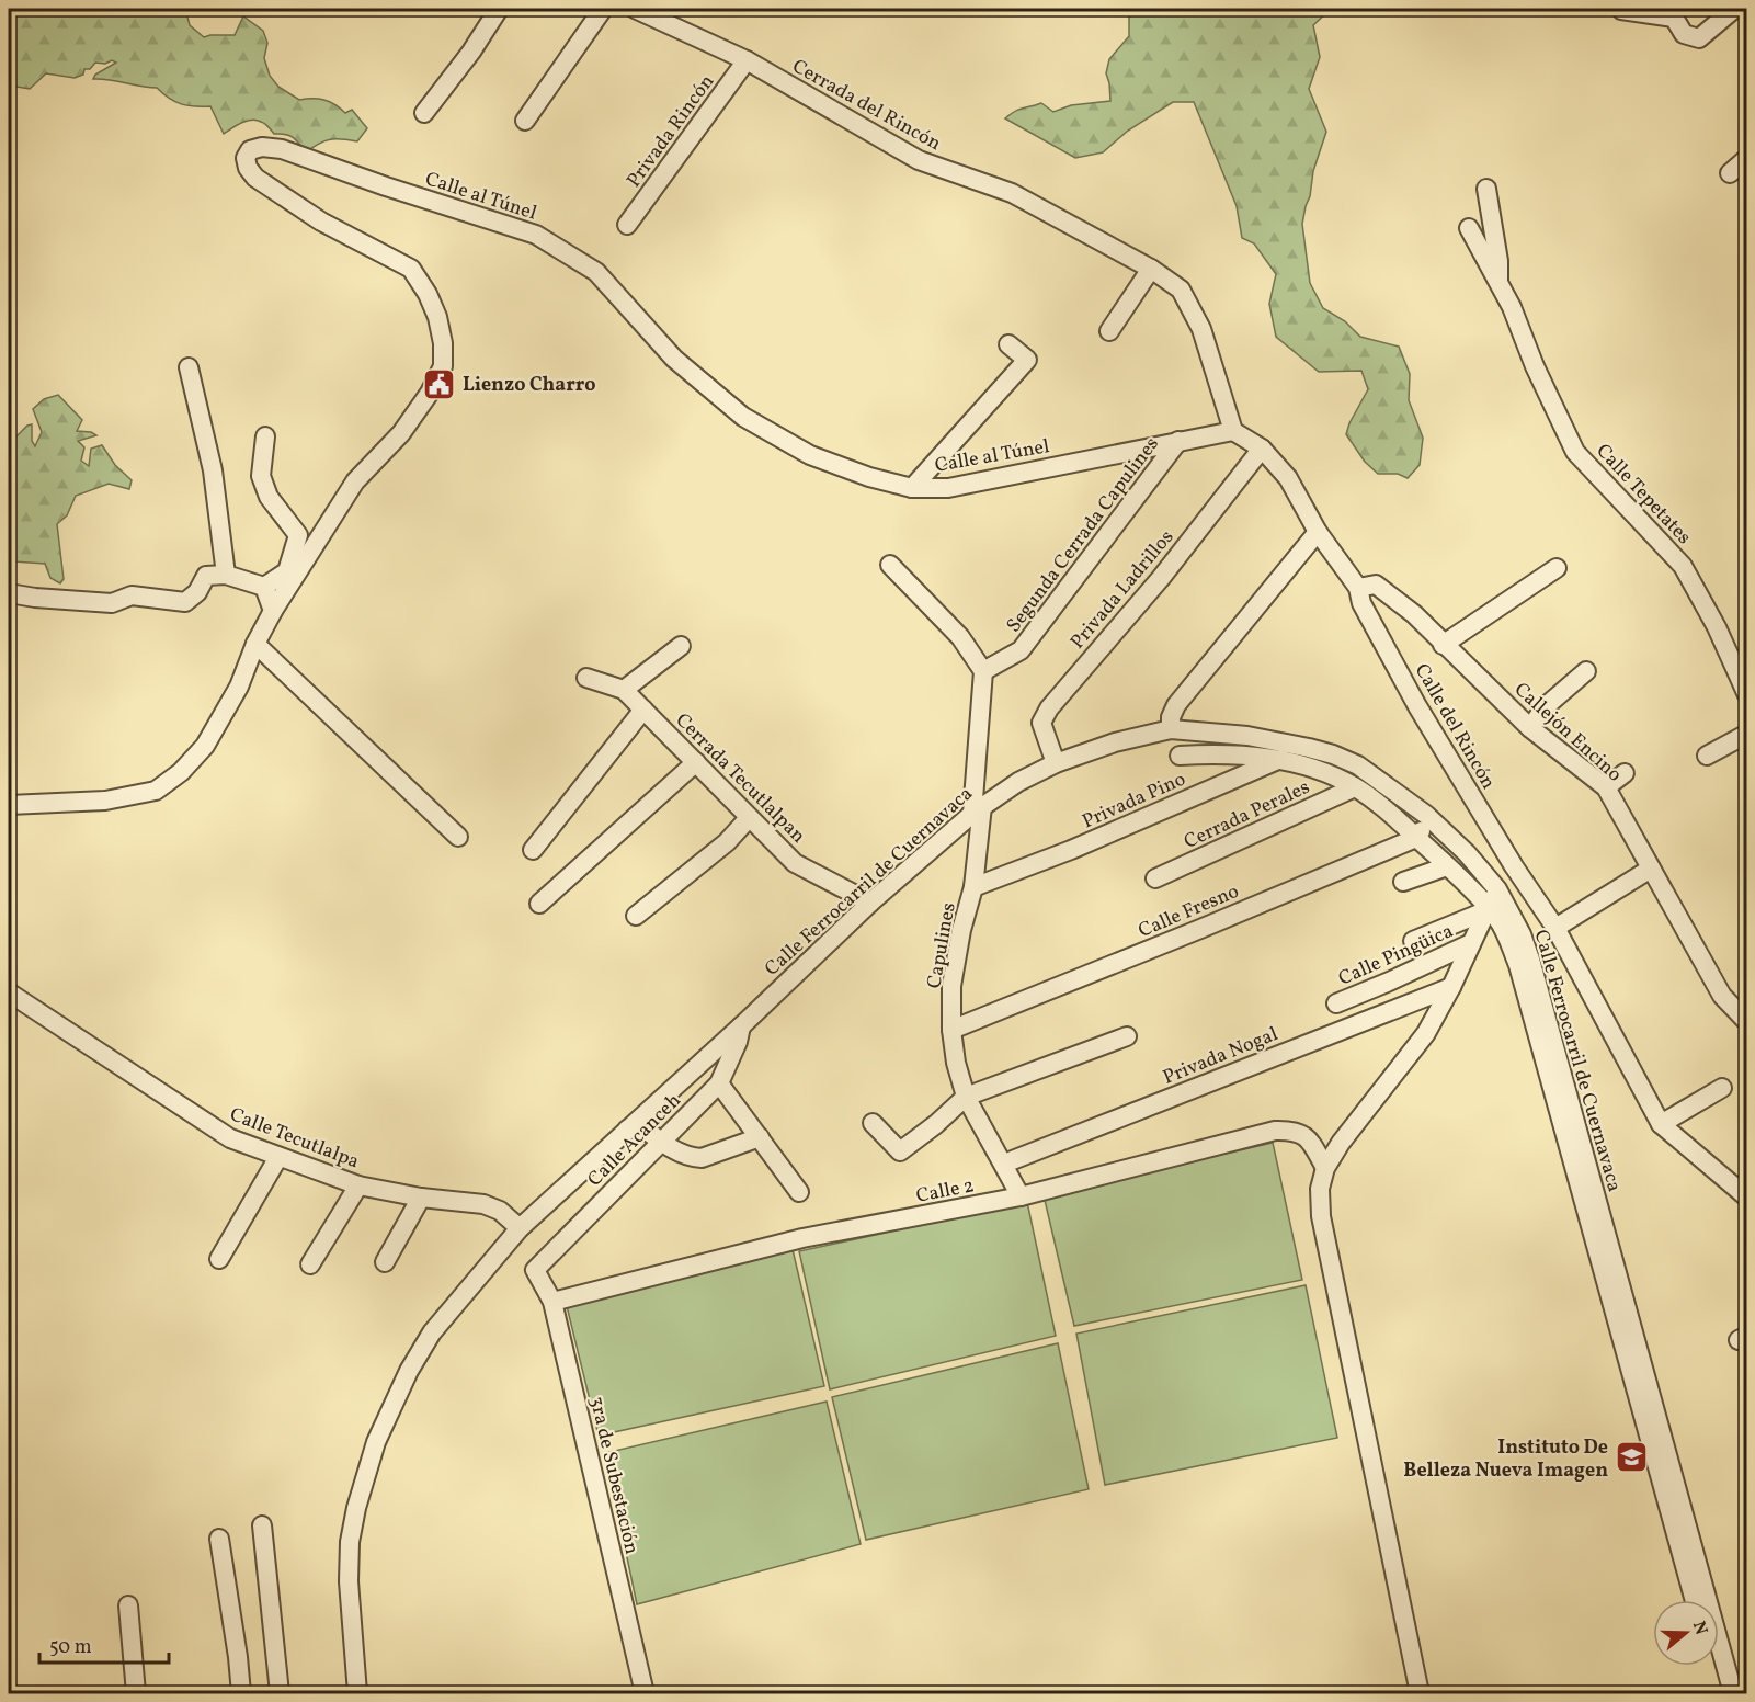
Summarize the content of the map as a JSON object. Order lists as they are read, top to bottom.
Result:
{
  "streets": {
    "street": [
      "Cerrada del Rincón",
      "Privada Rincón",
      "Calle al Túnel",
      "Calle Tepetates",
      "Segunda Cerrada Capulines",
      "Privada Ladrillos",
      "Calle del Rincón",
      "Callejón Encino",
      "Cerrada Tecutlalpan",
      "Privada Pino",
      "Cerrada Perales",
      "Calle Ferrocarril de Cuernavaca",
      "Calle Fresno",
      "Capulines",
      "Calle Pingüica",
      "Privada Nogal",
      "Calle Tecutlalpa",
      "Calle Acanceh",
      "Calle 2",
      "3ra de Subestación"
    ]
  },
  "crossings": [
    ["Cerrada del Rincón", "Privada Rincón"],
    ["Calle al Túnel", "Segunda Cerrada Capulines"],
    ["Calle al Túnel", "Calle del Rincón"],
    ["Segunda Cerrada Capulines", "Capulines"],
    ["Privada Ladrillos", "Calle del Rincón"],
    ["Privada Ladrillos", "Calle Ferrocarril de Cuernavaca"],
    ["Calle del Rincón", "Callejón Encino"],
    ["Cerrada Tecutlalpan", "Calle Ferrocarril de Cuernavaca"],
    ["Privada Pino", "Calle Ferrocarril de Cuernavaca"],
    ["Privada Pino", "Capulines"],
    ["Cerrada Perales", "Calle Ferrocarril de Cuernavaca"],
    ["Calle Ferrocarril de Cuernavaca", "Calle Fresno"],
    ["Calle Ferrocarril de Cuernavaca", "Capulines"],
    ["Calle Ferrocarril de Cuernavaca", "Calle Tecutlalpa"],
    ["Calle Ferrocarril de Cuernavaca", "Calle Acanceh"],
    ["Calle Fresno", "Capulines"],
    ["Capulines", "Privada Nogal"],
    ["Capulines", "Calle 2"],
    ["Calle Acanceh", "3ra de Subestación"],
    ["Calle 2", "3ra de Subestación"]
  ],
  "places": {
    "public building": ["Lienzo Charro"],
    "school or university": ["Instituto De Belleza Nueva Imagen"]
  },
  "scale_bar": "50 m",
  "north": "right"
}
